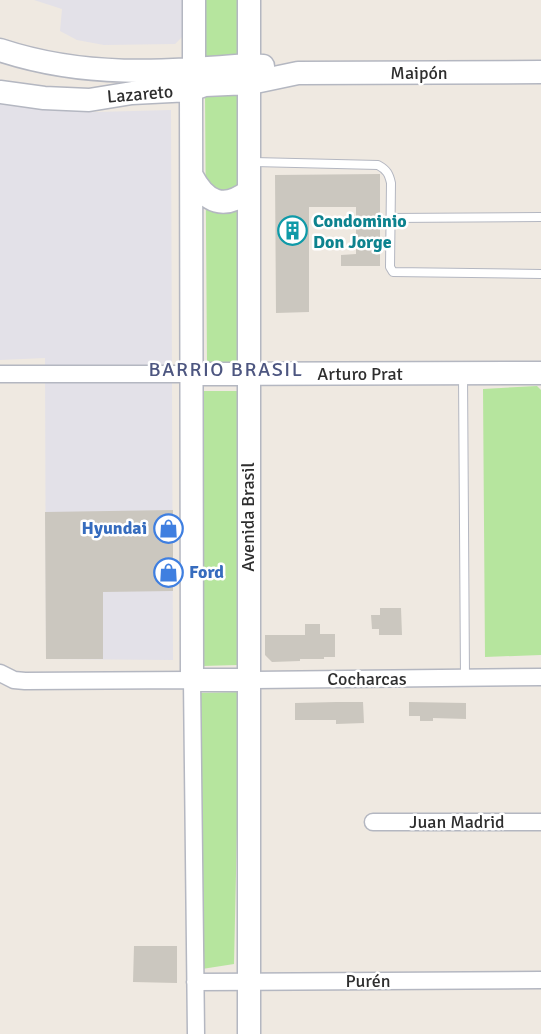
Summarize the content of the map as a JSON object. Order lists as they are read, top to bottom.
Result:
{
  "streets": {
    "main road": [
      "Maipón",
      "Lazareto",
      "Arturo Prat",
      "Avenida Brasil",
      "Cocharcas"
    ],
    "street": ["Juan Madrid", "Purén"]
  },
  "crossings": [
    ["Maipón", "Lazareto"],
    ["Maipón", "Avenida Brasil"],
    ["Arturo Prat", "Avenida Brasil"],
    ["Avenida Brasil", "Cocharcas"],
    ["Avenida Brasil", "Purén"]
  ],
  "districts": ["BARRIO BRASIL"],
  "places": {
    "building": ["Condominio Don Jorge"],
    "shop": ["Hyundai", "Ford"]
  }
}
